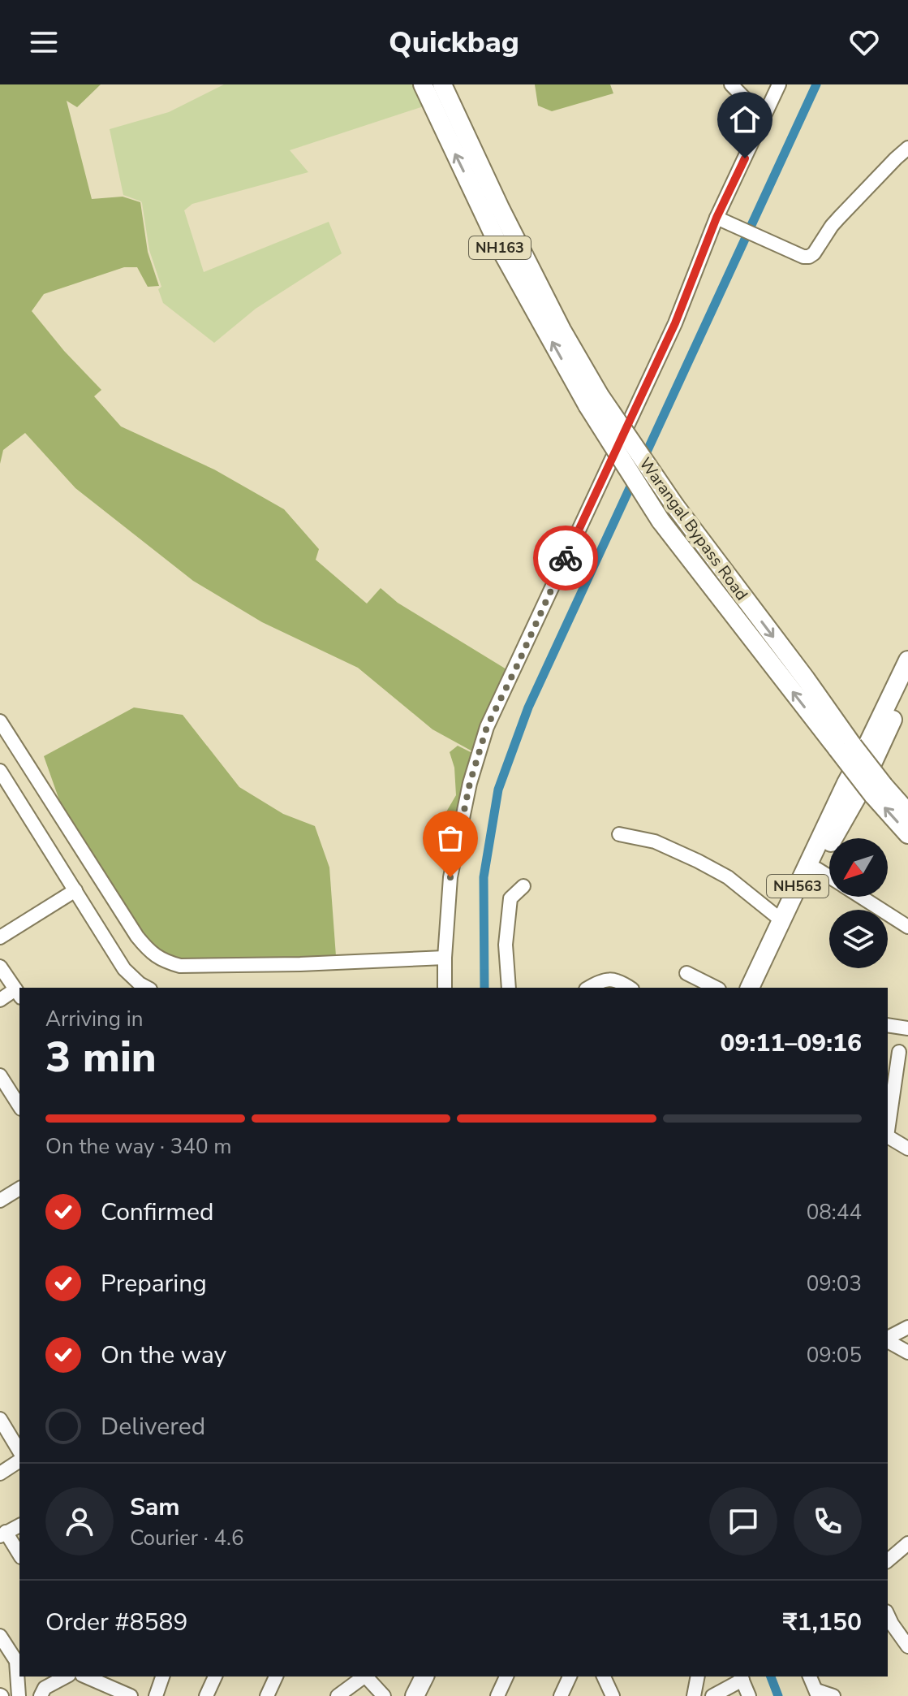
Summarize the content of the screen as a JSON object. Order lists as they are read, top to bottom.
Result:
{
  "streets": {
    "highway": ["NH163", "Warangal Bypass Road", "NH563"]
  },
  "crossings": [
    ["NH163", "Warangal Bypass Road"]
  ],
  "north": "bottom left",
  "page": {
    "header": "Quickbag",
    "heading": ["3 min", "Arriving in", "09:11–09:16"],
    "panel": [
      "Sam",
      "Courier · 4.6",
      "Order #8589",
      "₹1,150"
    ],
    "bar": "On the way · 340 m",
    "list": [
      ["Confirmed", "08:44"],
      ["Preparing", "09:03"],
      ["On the way", "09:05"],
      "Delivered"
    ]
  }
}
